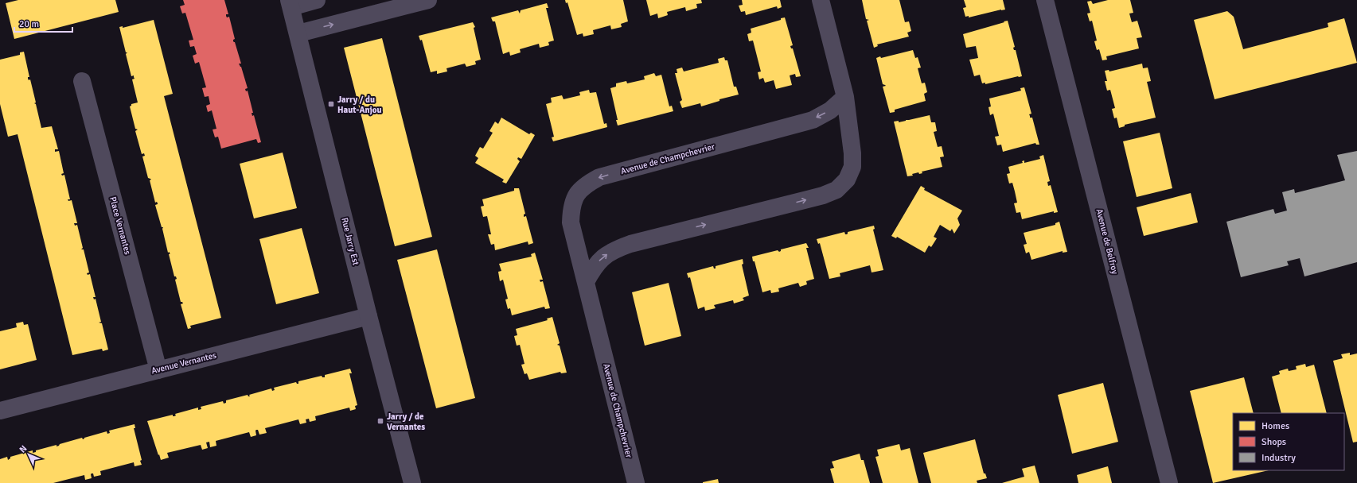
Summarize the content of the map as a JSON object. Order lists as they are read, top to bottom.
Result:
{
  "streets": {
    "street": [
      "Avenue de Champchevrier",
      "Place Vernantes",
      "Rue Jarry Est",
      "Avenue de Belfroy",
      "Avenue Vernantes"
    ]
  },
  "crossings": [
    ["Place Vernantes", "Avenue Vernantes"],
    ["Rue Jarry Est", "Avenue Vernantes"]
  ],
  "one_way": ["Avenue de Champchevrier"],
  "places": {
    "transit": ["Jarry / du Haut-Anjou", "Jarry / de Vernantes"]
  },
  "legend": ["Homes", "Shops", "Industry"],
  "scale_bar": "20 m",
  "north": "top left"
}
